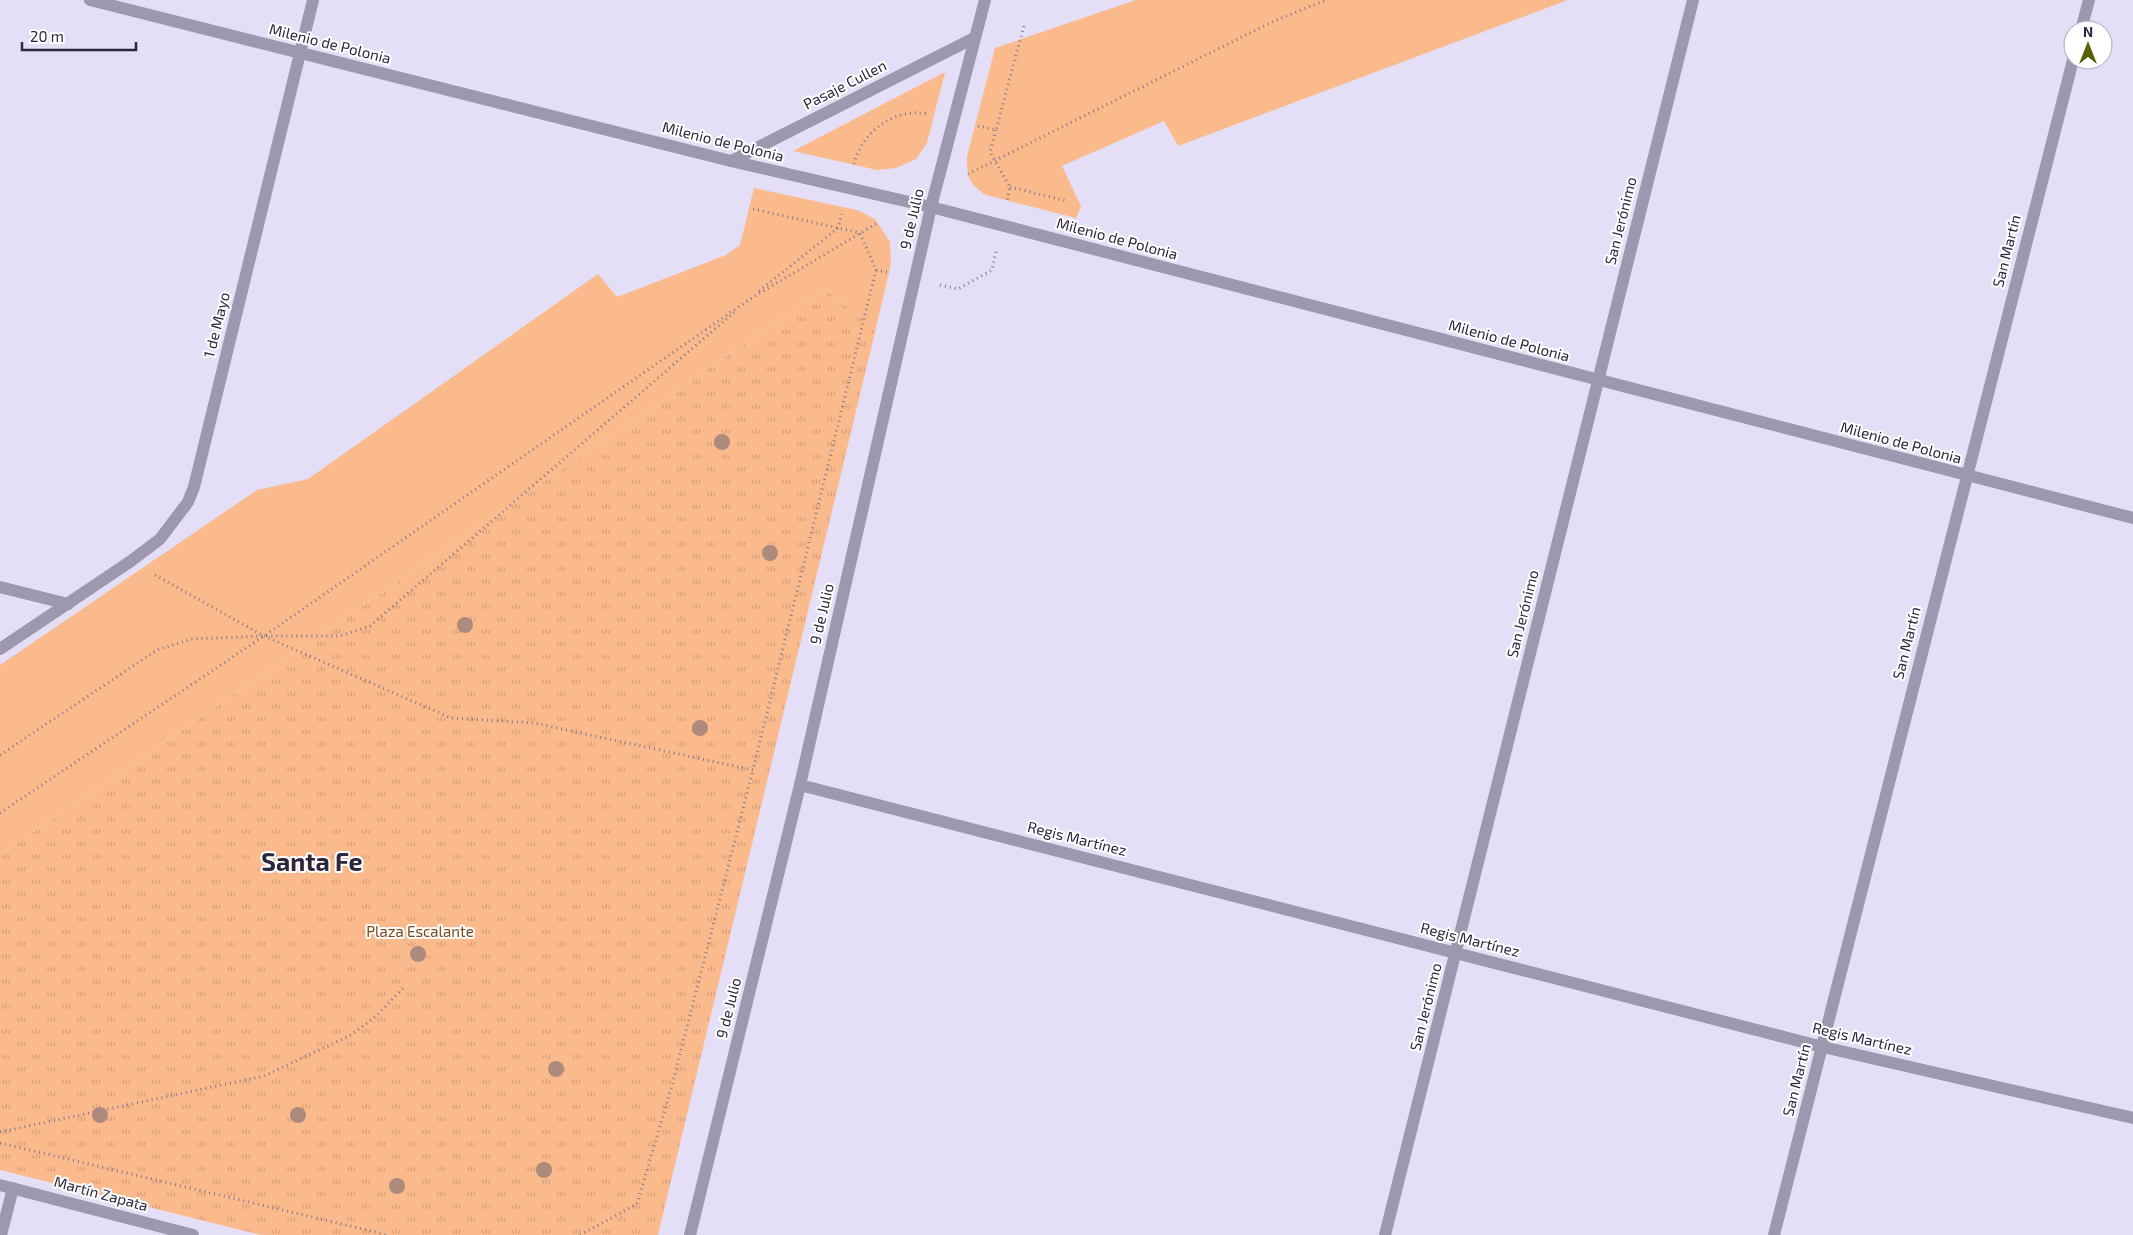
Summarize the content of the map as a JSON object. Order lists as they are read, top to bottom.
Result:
{
  "streets": {
    "street": [
      "Milenio de Polonia",
      "Pasaje Cullen",
      "9 de Julio",
      "San Jerónimo",
      "San Martín",
      "1 de Mayo",
      "Regis Martínez",
      "Martín Zapata"
    ]
  },
  "crossings": [
    ["Milenio de Polonia", "Pasaje Cullen"],
    ["Milenio de Polonia", "9 de Julio"],
    ["Milenio de Polonia", "San Jerónimo"],
    ["Milenio de Polonia", "San Martín"],
    ["Milenio de Polonia", "1 de Mayo"],
    ["Pasaje Cullen", "9 de Julio"],
    ["9 de Julio", "Regis Martínez"],
    ["San Jerónimo", "Regis Martínez"],
    ["San Martín", "Regis Martínez"]
  ],
  "districts": ["Santa Fe"],
  "parks": ["Plaza Escalante"],
  "scale_bar": "20 m",
  "north": "top"
}
